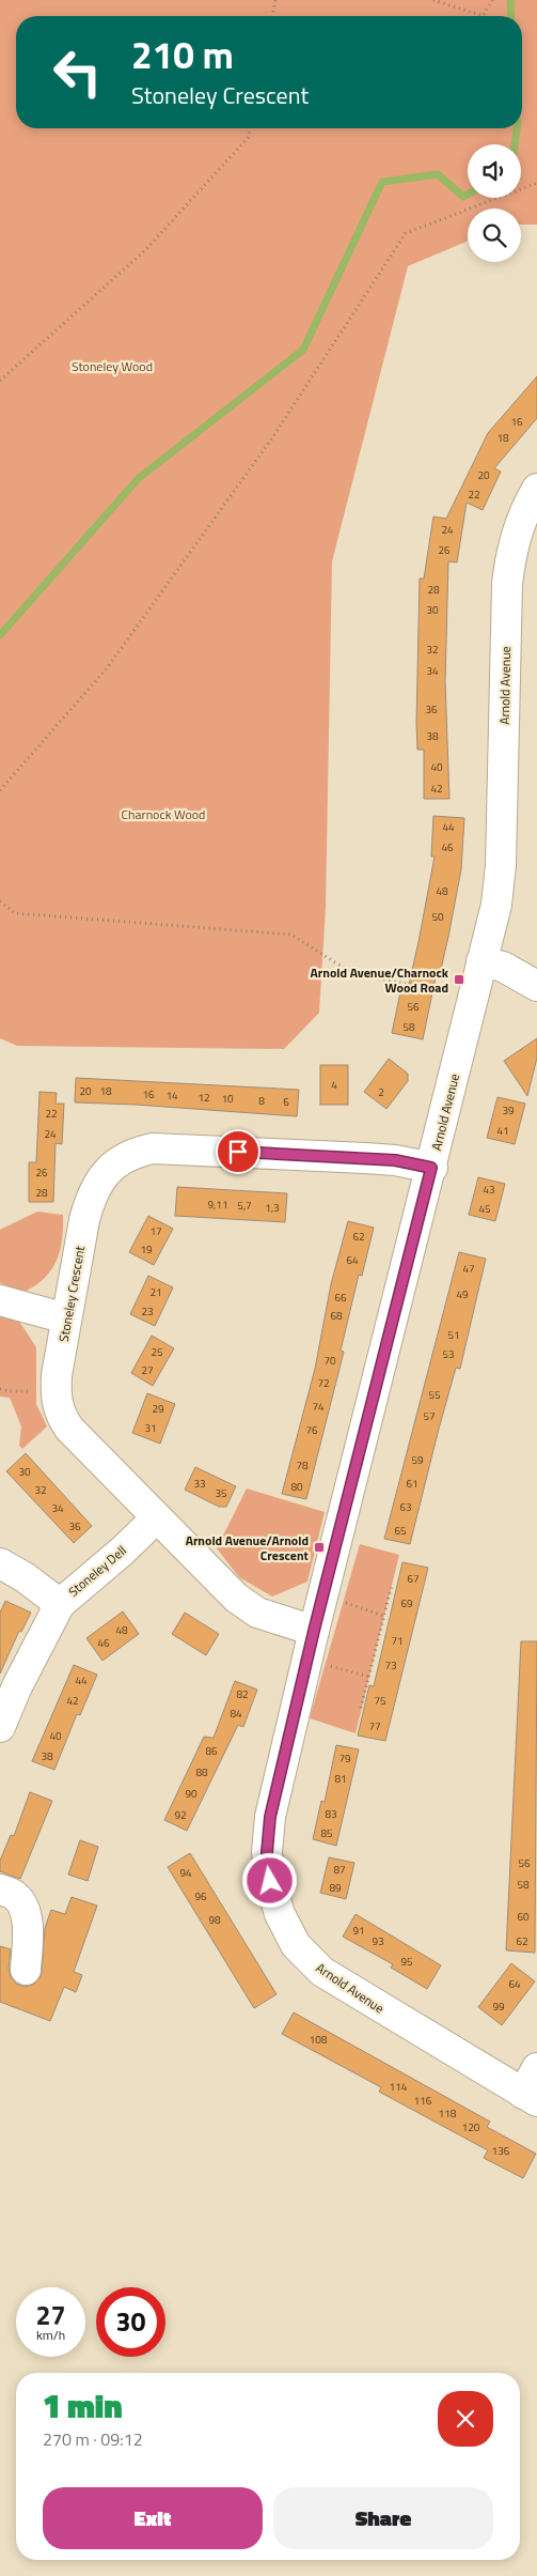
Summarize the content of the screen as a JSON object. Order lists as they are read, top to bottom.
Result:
{
  "streets": {
    "street": ["Arnold Avenue", "Stoneley Crescent", "Stoneley Dell"]
  },
  "crossings": [
    ["Arnold Avenue", "Stoneley Crescent"],
    ["Stoneley Crescent", "Stoneley Dell"]
  ],
  "parks": ["Stoneley Wood", "Charnock Wood"],
  "places": {
    "transit": ["Arnold Avenue/Charnock Wood Road", "Arnold Avenue/Arnold Crescent"]
  },
  "house_numbers": [
    "16",
    "18",
    "20",
    "22",
    "24",
    "26",
    "28",
    "30",
    "32",
    "34",
    "36",
    "38",
    "40",
    "42",
    "44",
    "46",
    "48",
    "50",
    "56",
    "58",
    "4",
    "20",
    "18",
    "2",
    "16",
    "14",
    "12",
    "10",
    "8",
    "6",
    "39",
    "22",
    "41",
    "24",
    "26",
    "43",
    "28",
    "9,11",
    "5,7",
    "1,3",
    "45",
    "17",
    "62",
    "19",
    "64",
    "47",
    "21",
    "49",
    "66",
    "23",
    "68",
    "51",
    "25",
    "53",
    "70",
    "27",
    "72",
    "55",
    "74",
    "29",
    "57",
    "31",
    "76",
    "59",
    "78",
    "30",
    "33",
    "61",
    "80",
    "32",
    "35",
    "63",
    "34",
    "36",
    "65",
    "67",
    "69",
    "48",
    "71",
    "46",
    "73",
    "44",
    "82",
    "42",
    "75",
    "84",
    "77",
    "40",
    "86",
    "38",
    "79",
    "88",
    "81",
    "90",
    "83",
    "92",
    "85",
    "56",
    "87",
    "94",
    "58",
    "89",
    "96",
    "60",
    "98",
    "91",
    "93",
    "62",
    "95",
    "64",
    "99",
    "108",
    "114",
    "116",
    "118",
    "120",
    "136"
  ],
  "page": {
    "turn": ["210 m", "Stoneley Crescent"],
    "speed": "27 km/h",
    "limit": "30",
    "heading": ["1 min", "270 m · 09:12"],
    "buttons": ["Exit", "Share"]
  }
}
